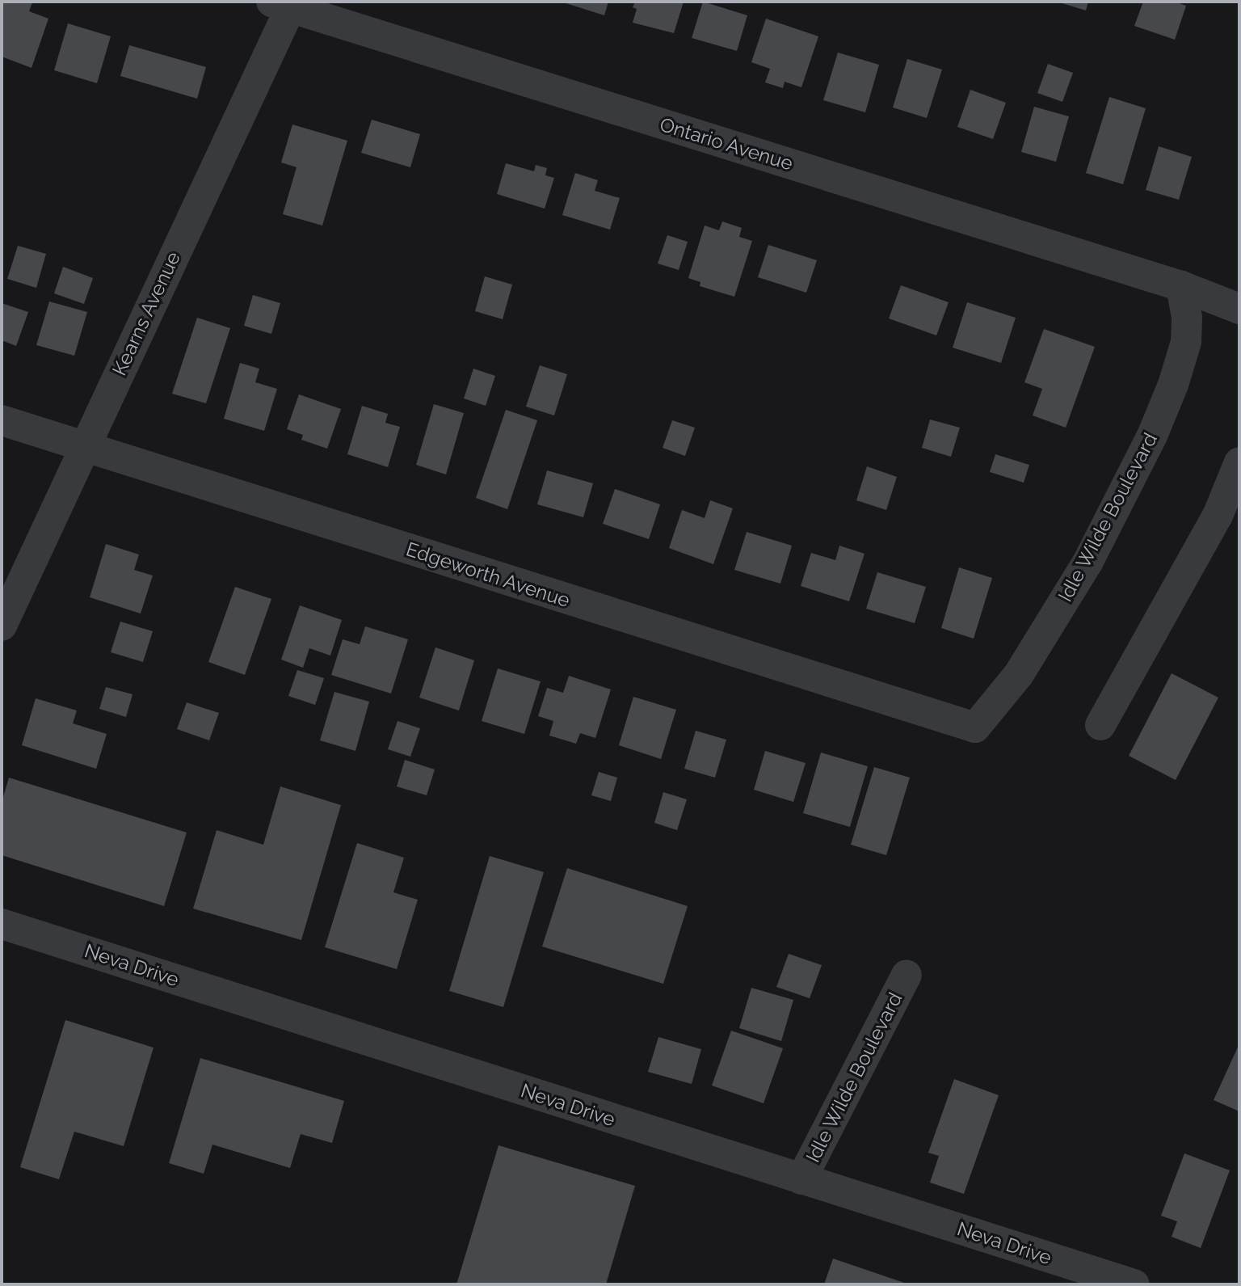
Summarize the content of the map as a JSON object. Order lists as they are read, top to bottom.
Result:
{
  "streets": {
    "street": [
      "Ontario Avenue",
      "Kearns Avenue",
      "Idle Wilde Boulevard",
      "Edgeworth Avenue",
      "Neva Drive"
    ]
  },
  "crossings": [
    ["Ontario Avenue", "Kearns Avenue"],
    ["Ontario Avenue", "Idle Wilde Boulevard"],
    ["Kearns Avenue", "Edgeworth Avenue"],
    ["Idle Wilde Boulevard", "Edgeworth Avenue"],
    ["Idle Wilde Boulevard", "Neva Drive"]
  ]
}
